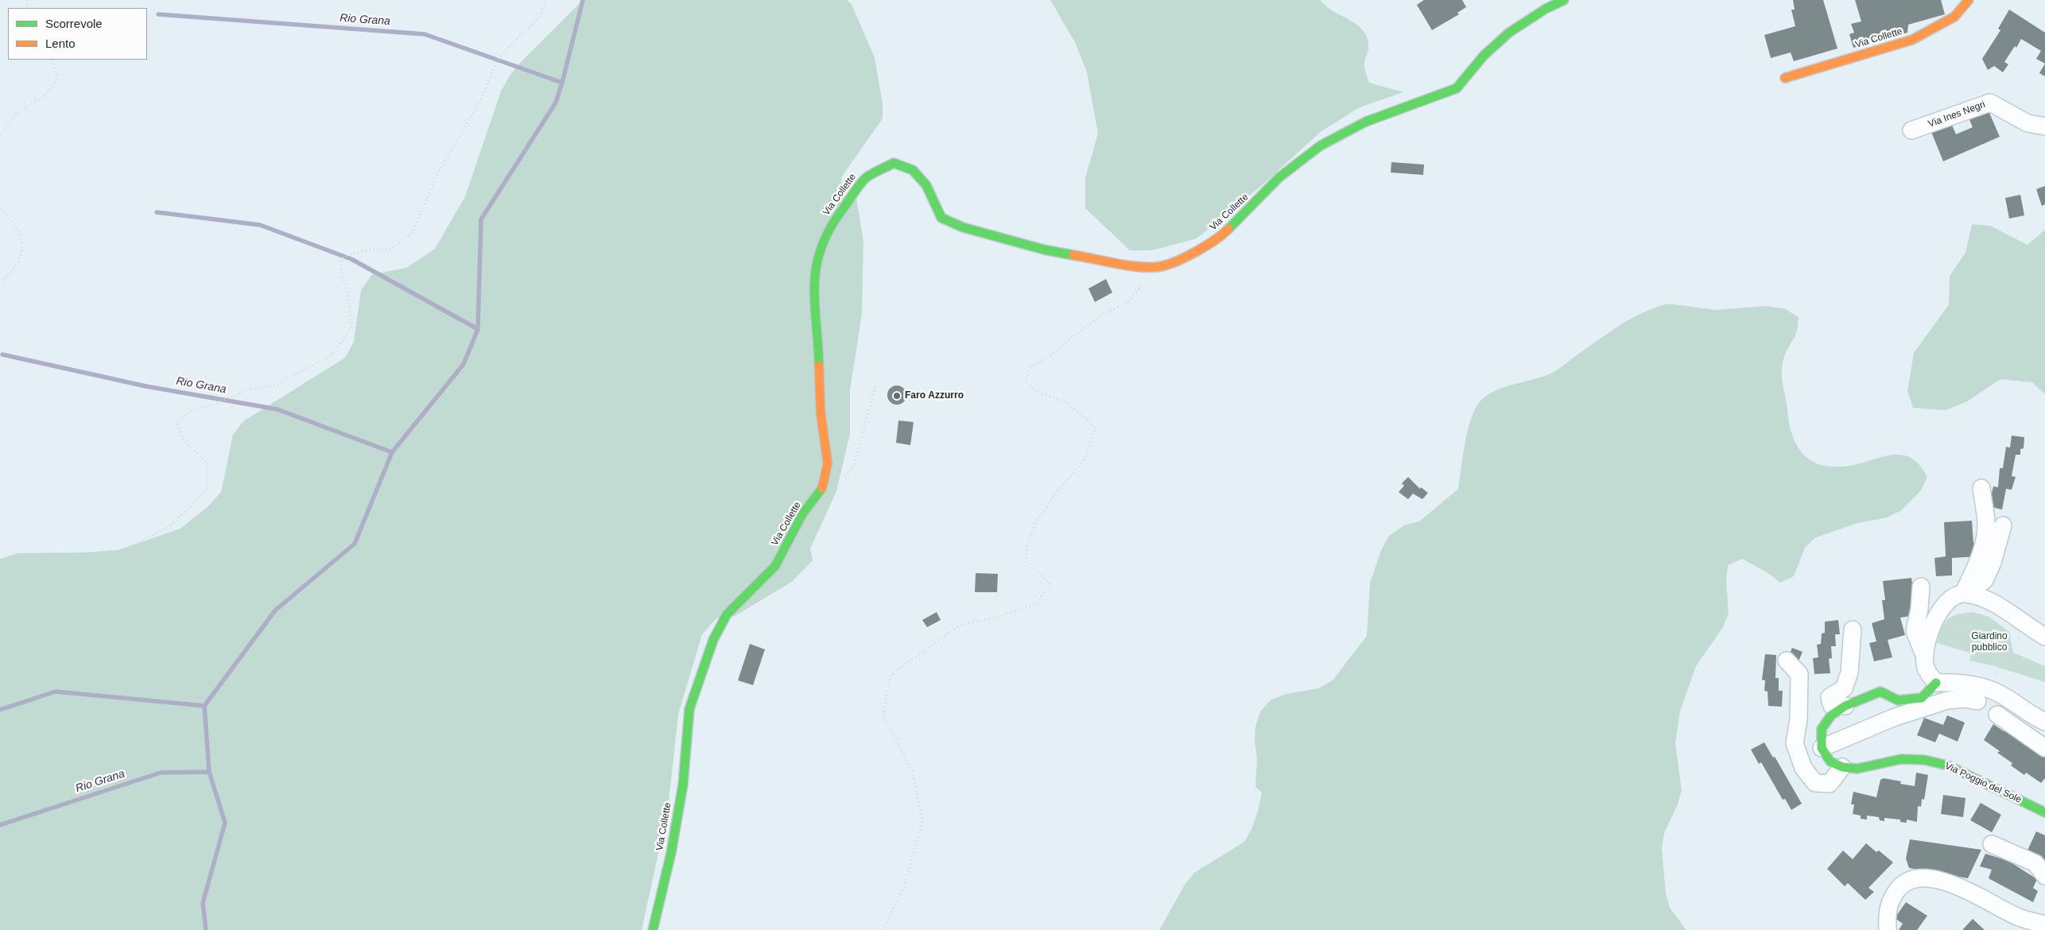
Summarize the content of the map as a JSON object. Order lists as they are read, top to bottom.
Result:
{
  "streets": {
    "street": ["Via Collette", "Via Ines Negri", "Via Poggio del Sole"]
  },
  "water": ["Rio Grana"],
  "parks": ["Giardino pubblico"],
  "places": ["Faro Azzurro"],
  "legend": ["Scorrevole", "Lento"]
}
